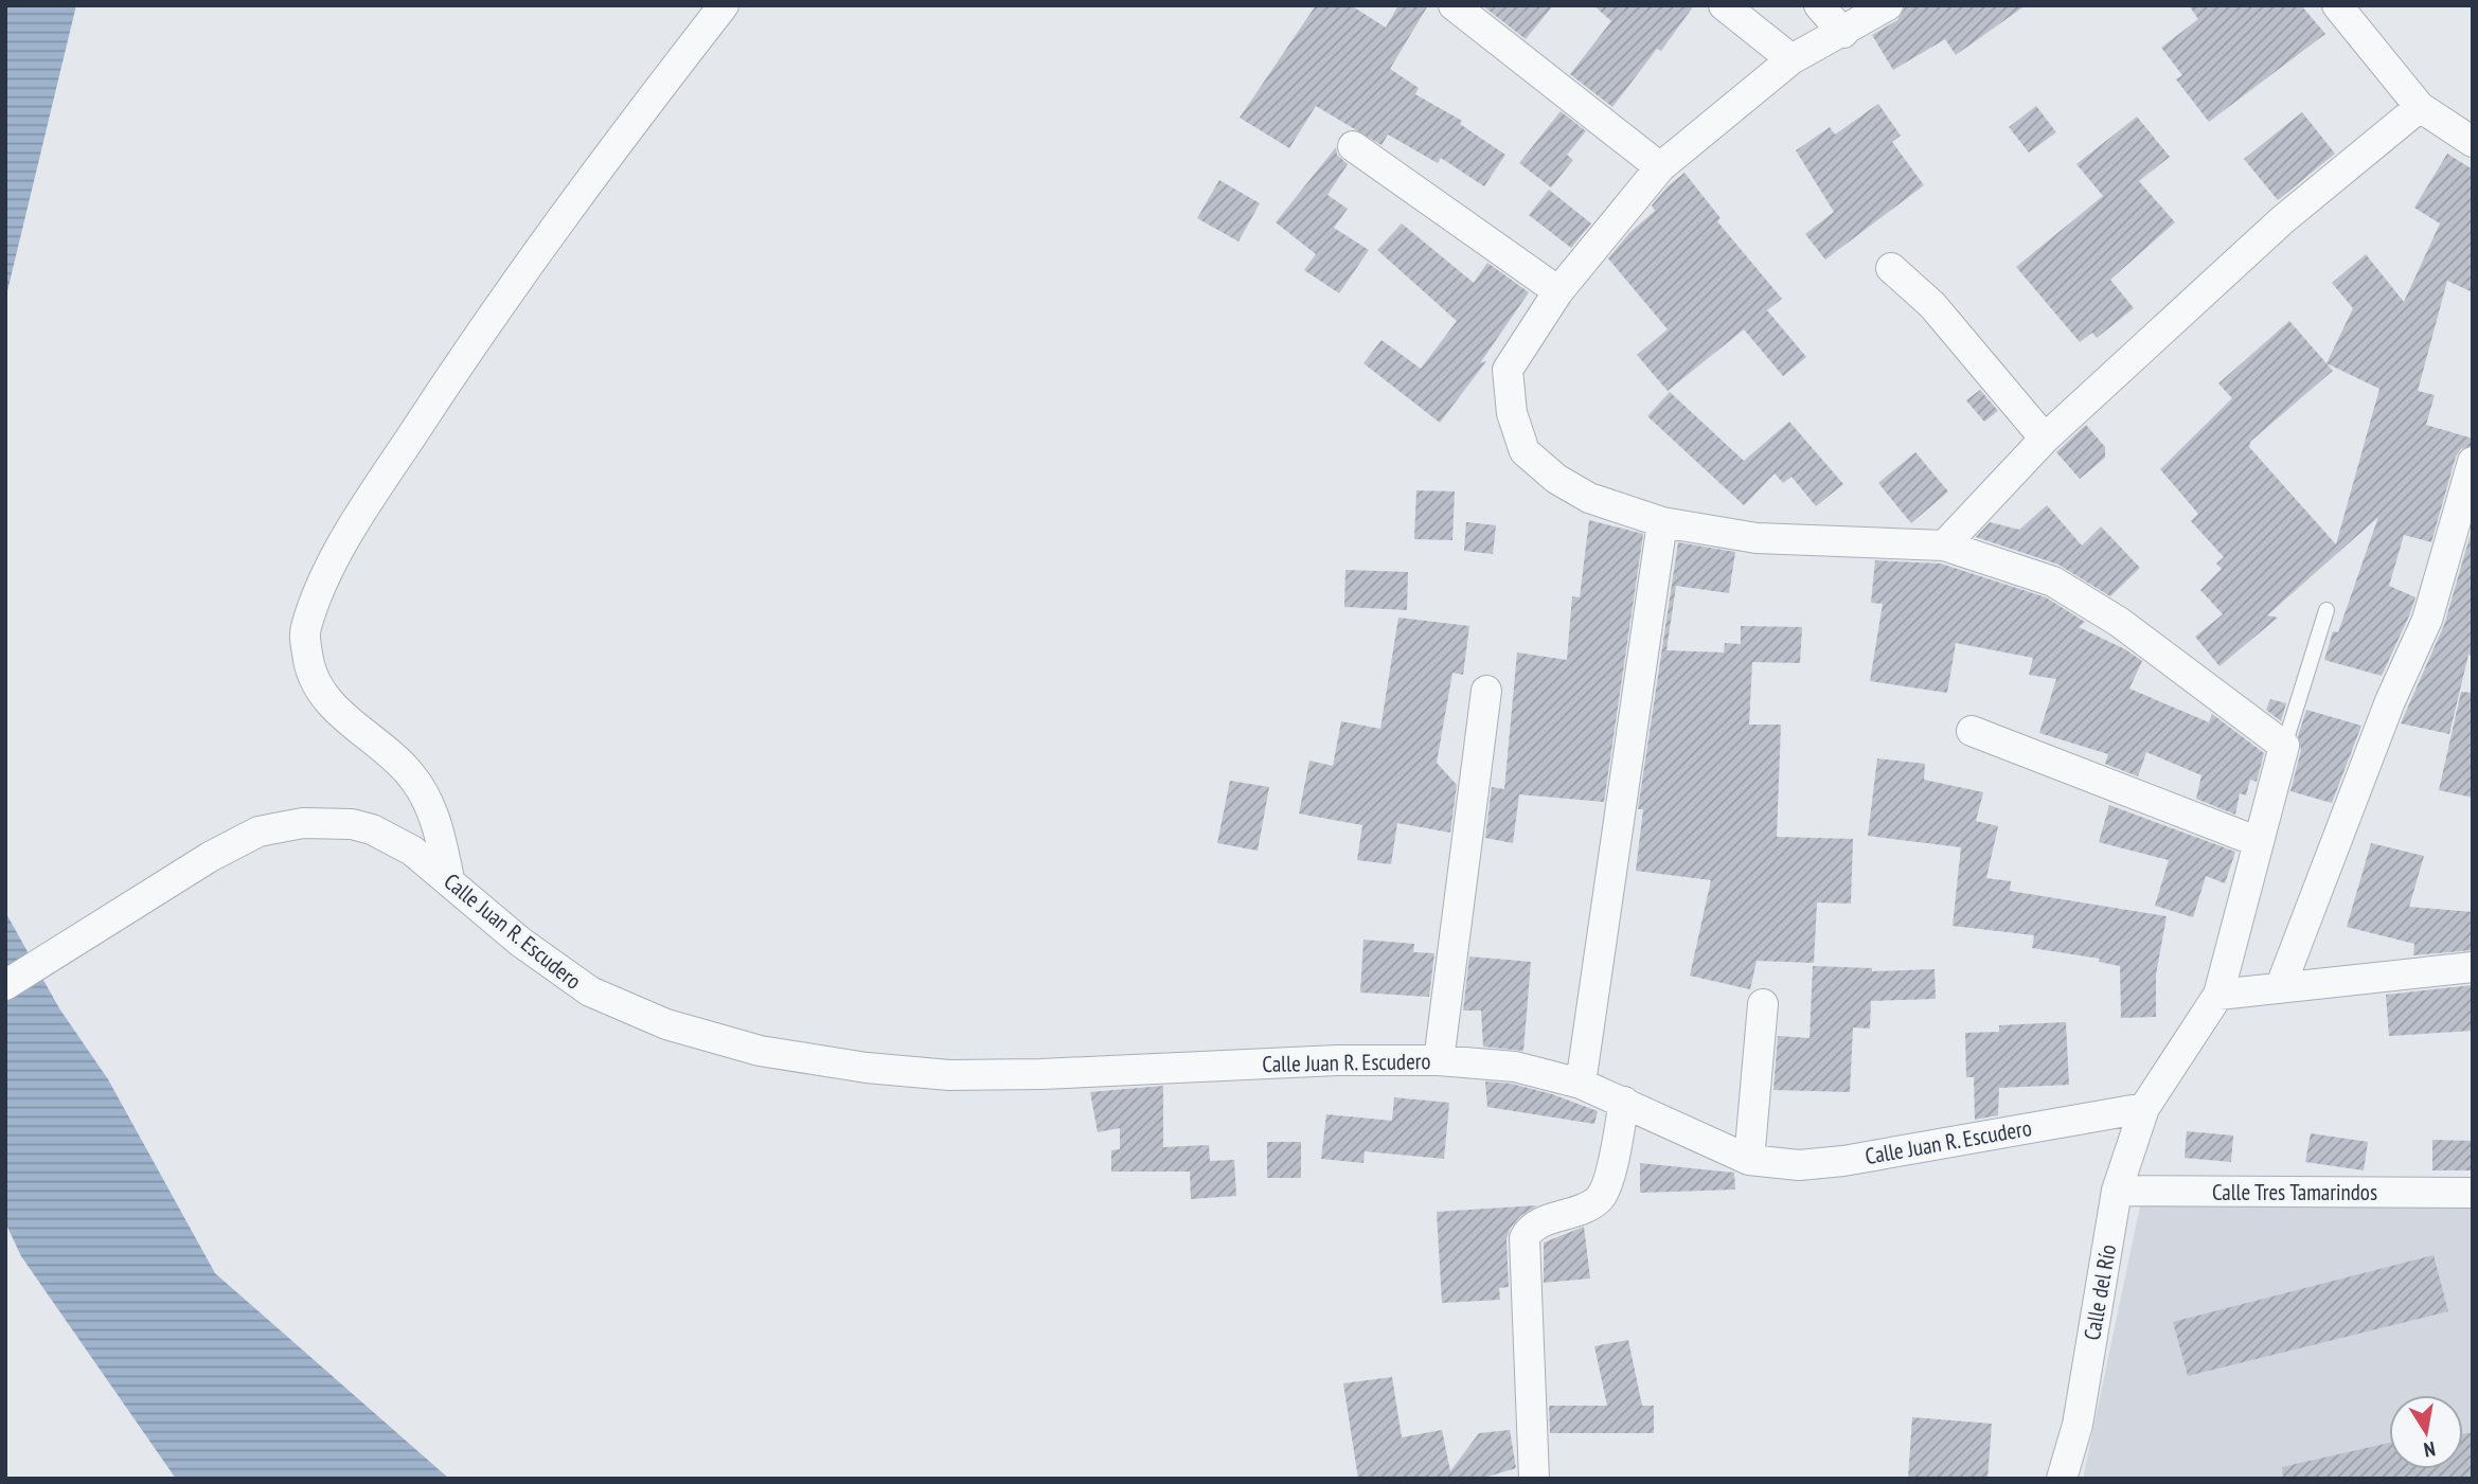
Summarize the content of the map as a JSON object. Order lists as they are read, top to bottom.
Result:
{
  "streets": {
    "street": ["Calle Juan R. Escudero", "Calle Tres Tamarindos", "Calle del Río"]
  },
  "crossings": [
    ["Calle Juan R. Escudero", "Calle del Río"],
    ["Calle Tres Tamarindos", "Calle del Río"]
  ],
  "north": "bottom"
}
